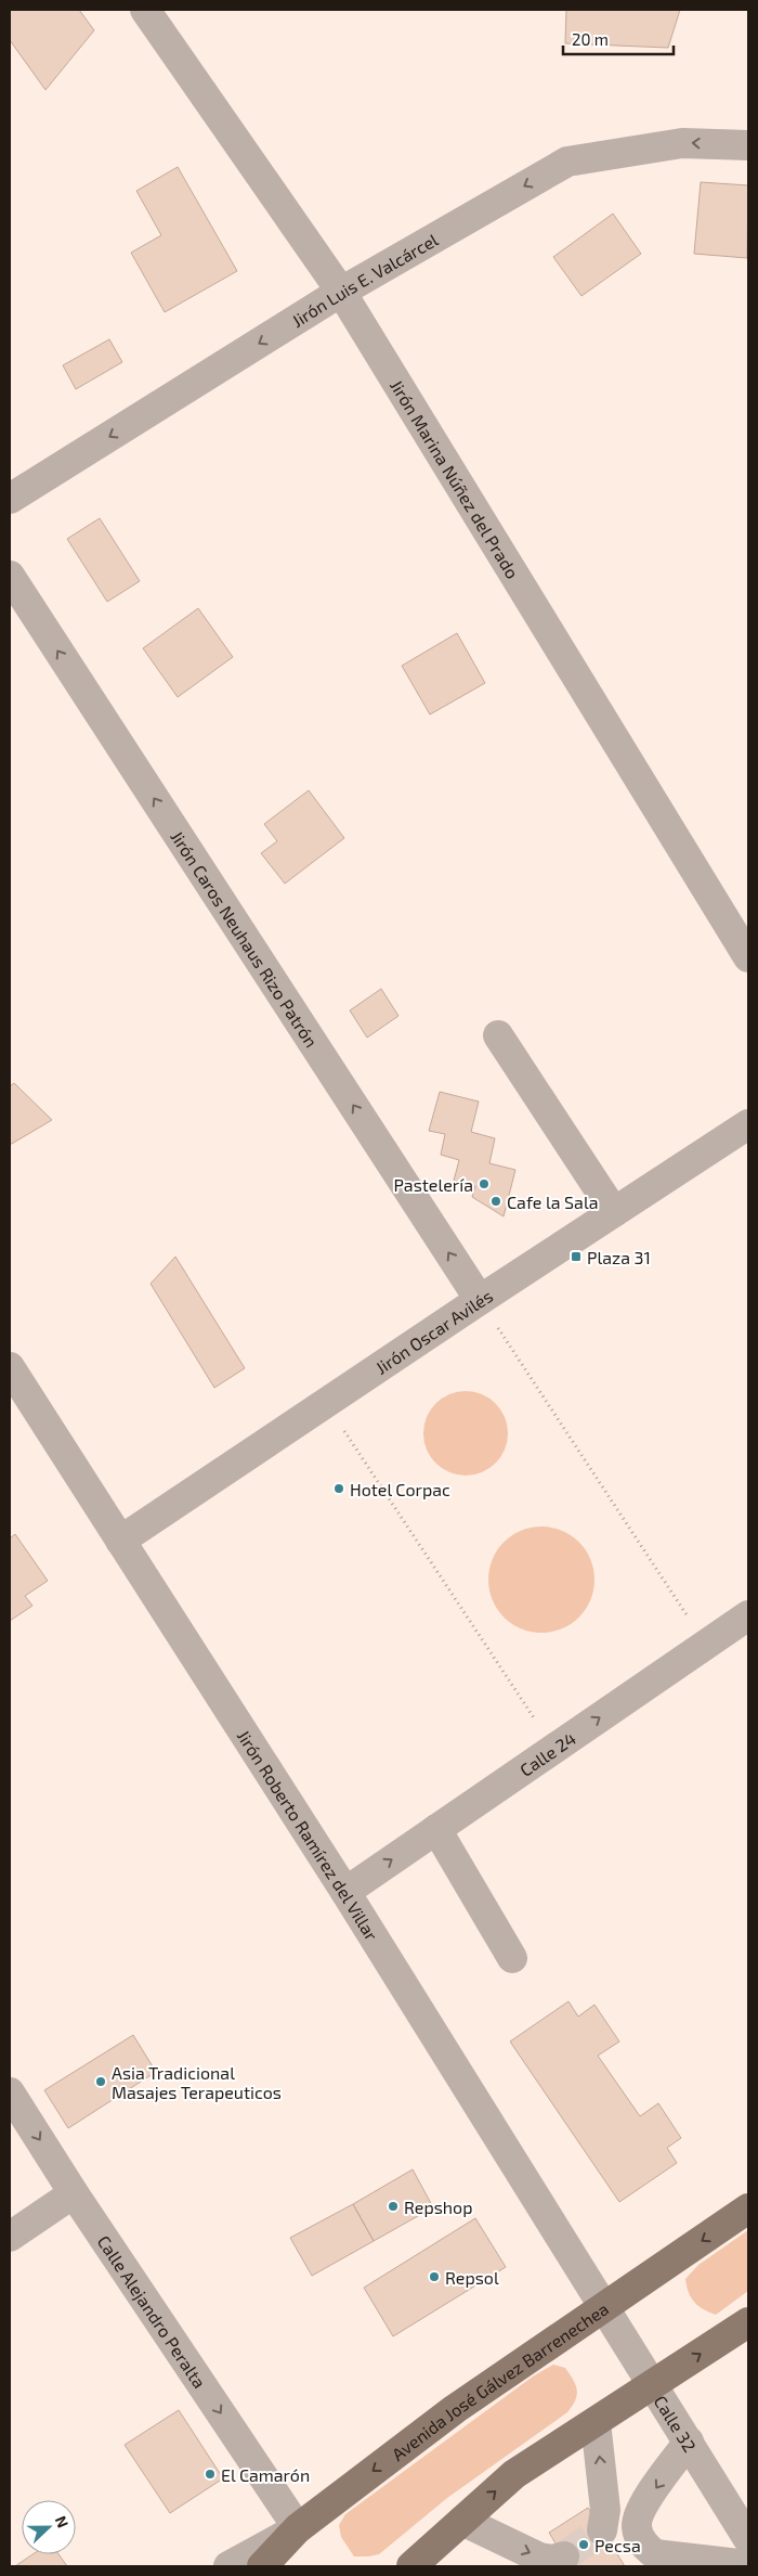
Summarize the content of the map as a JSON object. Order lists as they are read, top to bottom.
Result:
{
  "streets": {
    "main road": ["Avenida José Gálvez Barrenechea"],
    "street": [
      "Jirón Luis E. Valcárcel",
      "Jirón Marina Núñez del Prado",
      "Jirón Caros Neuhaus Rizo Patrón",
      "Jirón Oscar Avilés",
      "Calle 24",
      "Jirón Roberto Ramírez del Villar",
      "Calle Alejandro Peralta",
      "Calle 32"
    ]
  },
  "crossings": [
    ["Jirón Luis E. Valcárcel", "Jirón Marina Núñez del Prado"],
    ["Jirón Caros Neuhaus Rizo Patrón", "Jirón Oscar Avilés"],
    ["Jirón Oscar Avilés", "Jirón Roberto Ramírez del Villar"],
    ["Calle 24", "Jirón Roberto Ramírez del Villar"],
    ["Jirón Roberto Ramírez del Villar", "Avenida José Gálvez Barrenechea"],
    ["Jirón Roberto Ramírez del Villar", "Calle 32"],
    ["Calle Alejandro Peralta", "Avenida José Gálvez Barrenechea"],
    ["Avenida José Gálvez Barrenechea", "Calle 32"]
  ],
  "one_way": [
    "Jirón Luis E. Valcárcel",
    "Jirón Caros Neuhaus Rizo Patrón",
    "Calle 24",
    "Calle Alejandro Peralta"
  ],
  "places": {
    "other": [
      "Pastelería",
      "Cafe la Sala",
      "Hotel Corpac",
      "Asia Tradicional Masajes Terapeuticos",
      "Repshop",
      "Repsol",
      "El Camarón",
      "Pecsa"
    ],
    "transit": ["Plaza 31"]
  },
  "scale_bar": "20 m",
  "north": "right"
}
